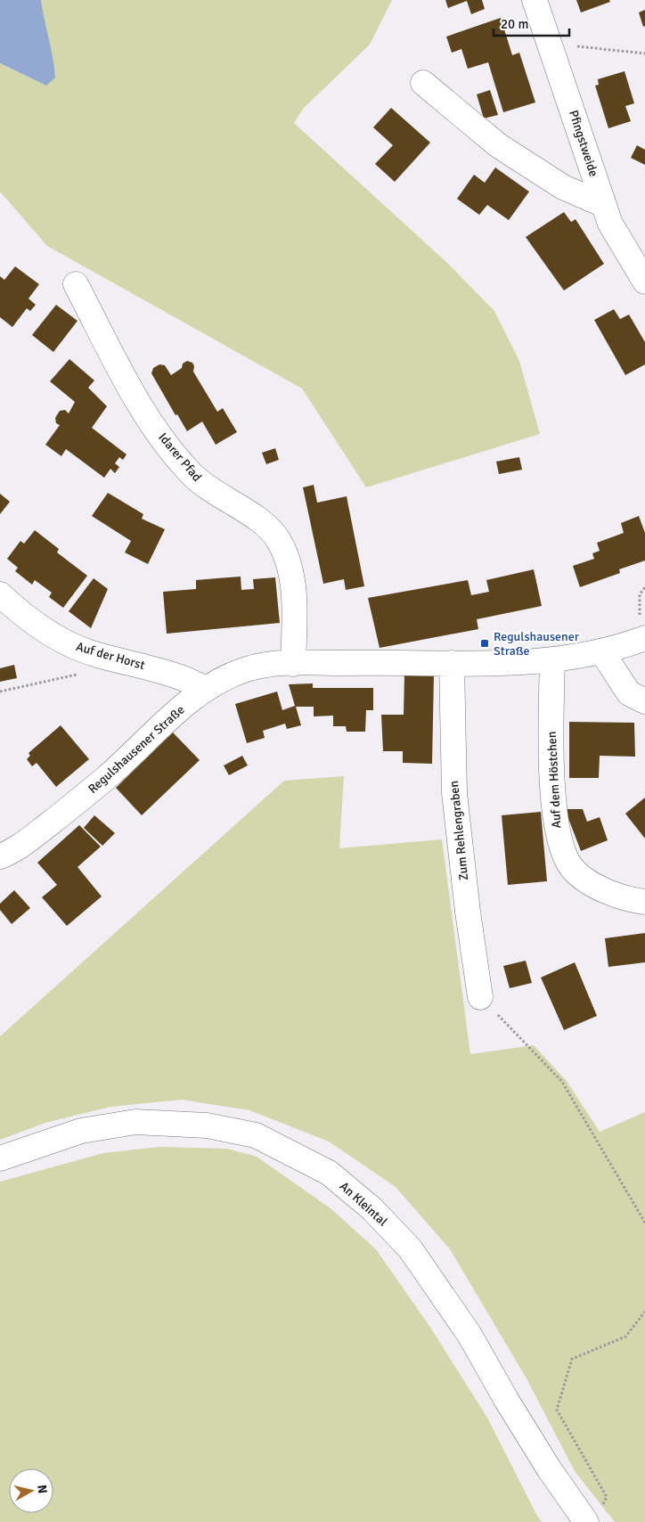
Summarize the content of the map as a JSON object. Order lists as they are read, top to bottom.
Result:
{
  "streets": {
    "street": [
      "Pfingstweide",
      "Idarer Pfad",
      "Auf der Horst",
      "Regulshausener Straße",
      "Auf dem Höstchen",
      "Zum Rehlengraben",
      "An Kleintal"
    ]
  },
  "crossings": [
    ["Idarer Pfad", "Regulshausener Straße"],
    ["Auf der Horst", "Regulshausener Straße"],
    ["Regulshausener Straße", "Auf dem Höstchen"],
    ["Regulshausener Straße", "Zum Rehlengraben"]
  ],
  "places": {
    "transit": ["Regulshausener Straße"]
  },
  "scale_bar": "20 m",
  "north": "right"
}
